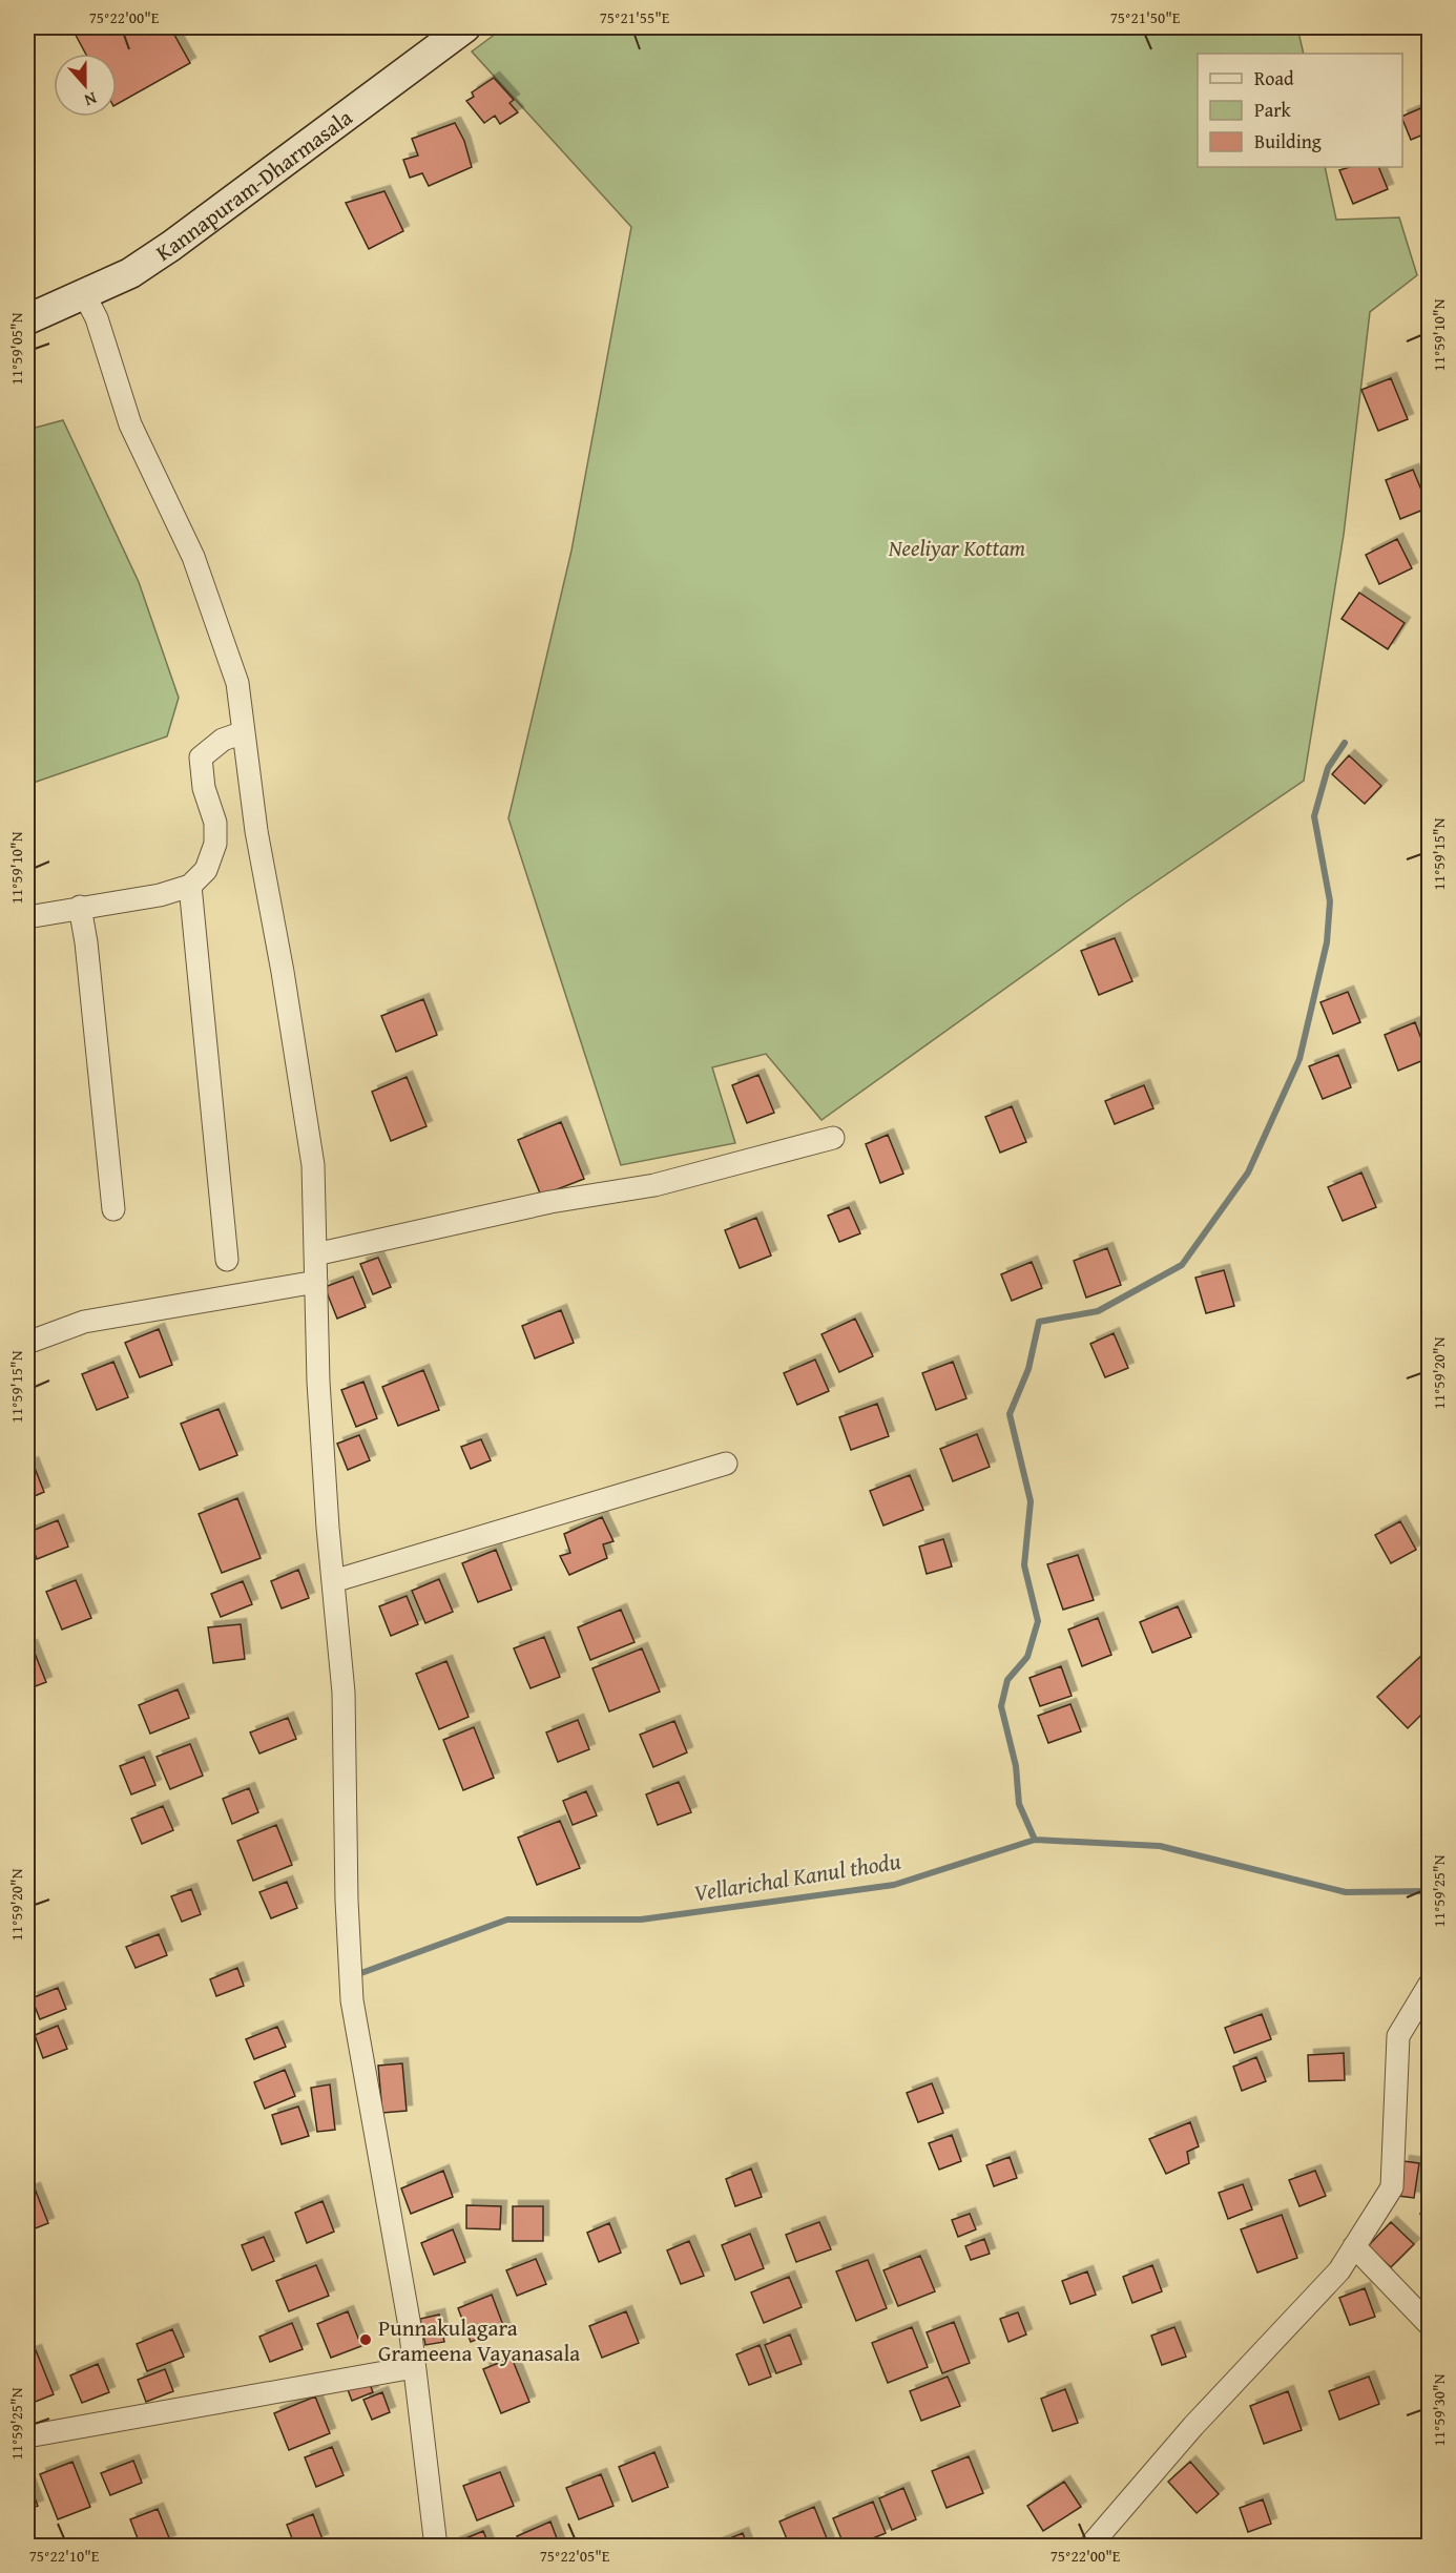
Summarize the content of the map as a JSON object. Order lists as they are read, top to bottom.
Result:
{
  "streets": {
    "main road": ["Kannapuram-Dharmasala"]
  },
  "water": ["Vellarichal Kanul thodu"],
  "parks": ["Neeliyar Kottam"],
  "places": ["Punnakulagara Grameena Vayanasala"],
  "legend": ["Road", "Park", "Building"],
  "north": "bottom",
  "coordinates": [
    "75°22'00\"E",
    "75°21'55\"E",
    "75°21'50\"E",
    "11°59'10\"N",
    "11°59'05\"N",
    "11°59'15\"N",
    "11°59'20\"N",
    "11°59'25\"N",
    "11°59'30\"N",
    "75°22'10\"E",
    "75°22'05\"E"
  ]
}
